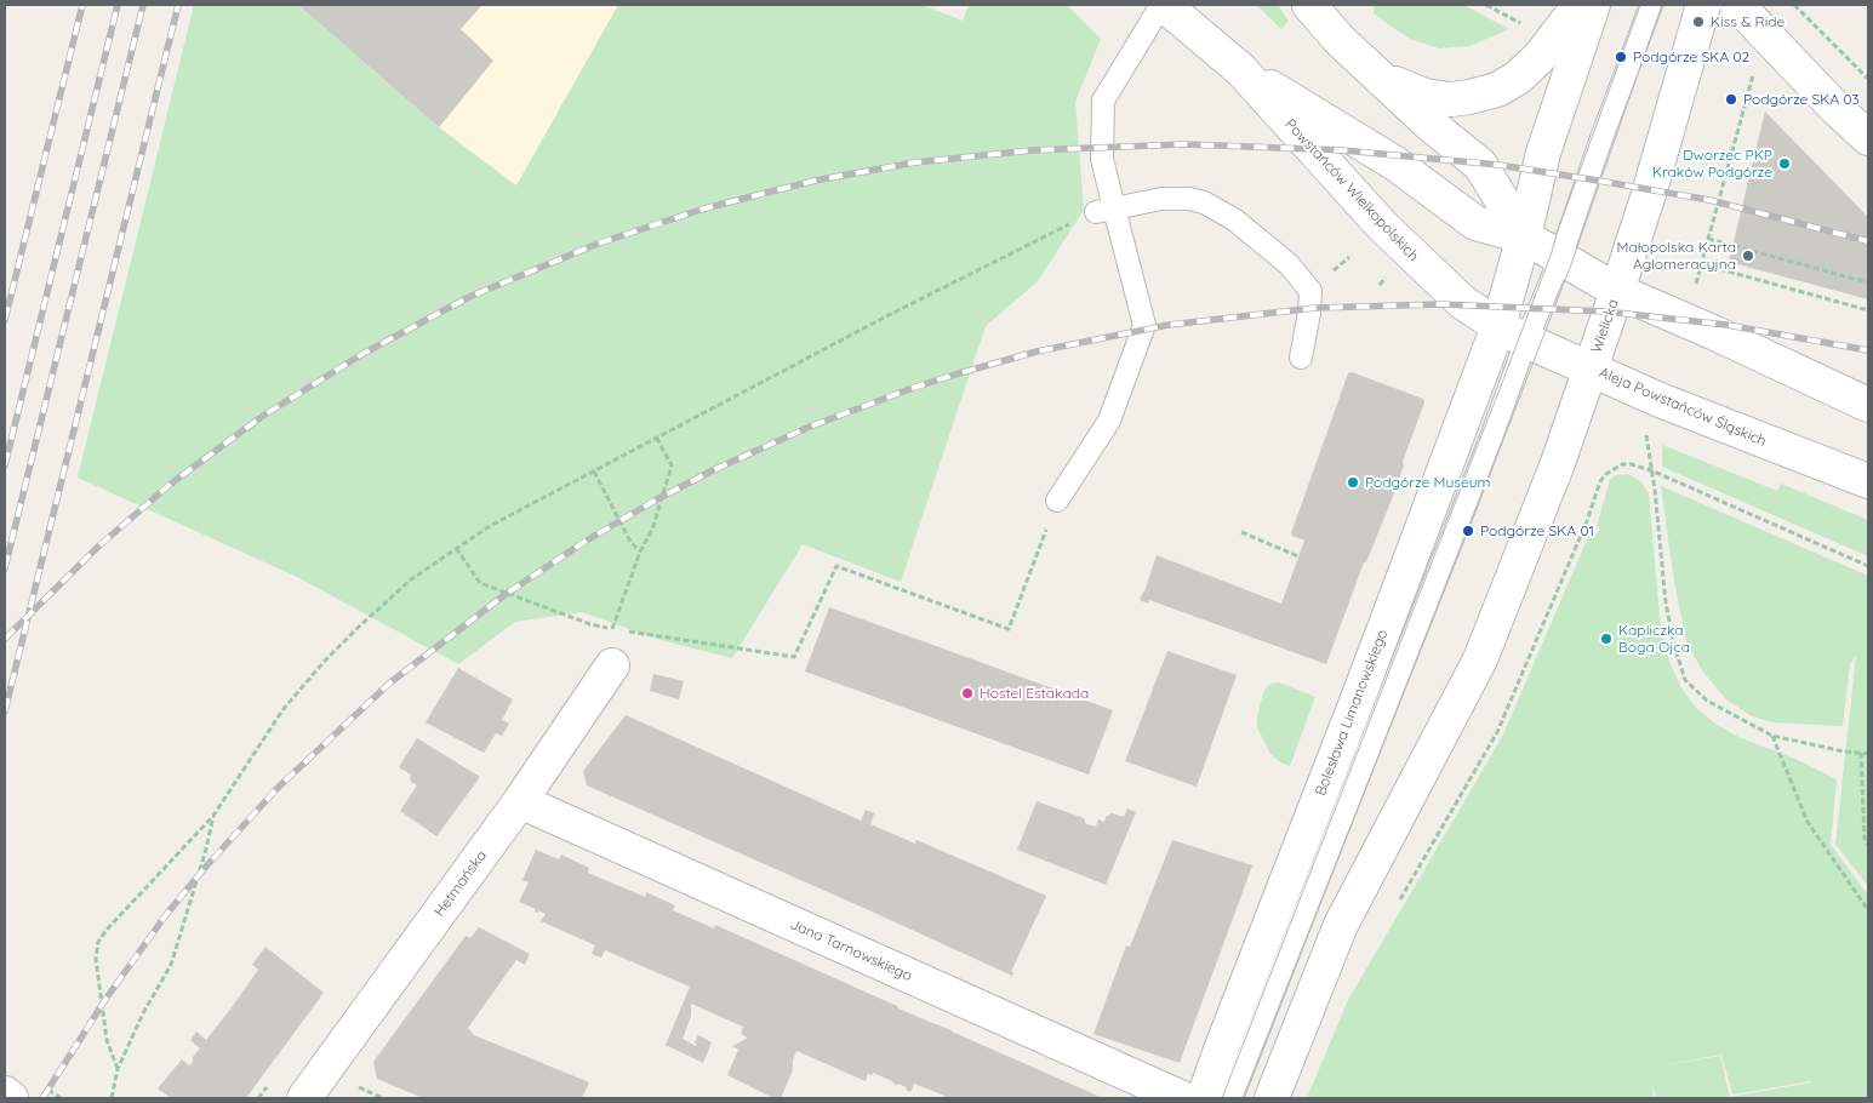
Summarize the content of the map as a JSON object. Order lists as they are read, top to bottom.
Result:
{
  "streets": {
    "street": [
      "Powstańców Wielkopolskich",
      "Wielicka",
      "Aleja Powstańców Śląskich",
      "Bolesława Limanowskiego",
      "Hetmańska",
      "Jana Tarnowskiego"
    ]
  },
  "crossings": [
    ["Powstańców Wielkopolskich", "Wielicka"],
    ["Powstańców Wielkopolskich", "Aleja Powstańców Śląskich"],
    ["Powstańców Wielkopolskich", "Bolesława Limanowskiego"],
    ["Wielicka", "Aleja Powstańców Śląskich"],
    ["Aleja Powstańców Śląskich", "Bolesława Limanowskiego"],
    ["Hetmańska", "Jana Tarnowskiego"]
  ],
  "places": [
    "Kiss & Ride",
    "Podgórze SKA 02",
    "Podgórze SKA 03",
    "Dworzec PKP Kraków Podgórze",
    "Małopolska Karta Aglomeracyjna",
    "Podgórze Museum",
    "Podgórze SKA 01",
    "Kapliczka Boga Ojca",
    "Hostel Estakada"
  ]
}
